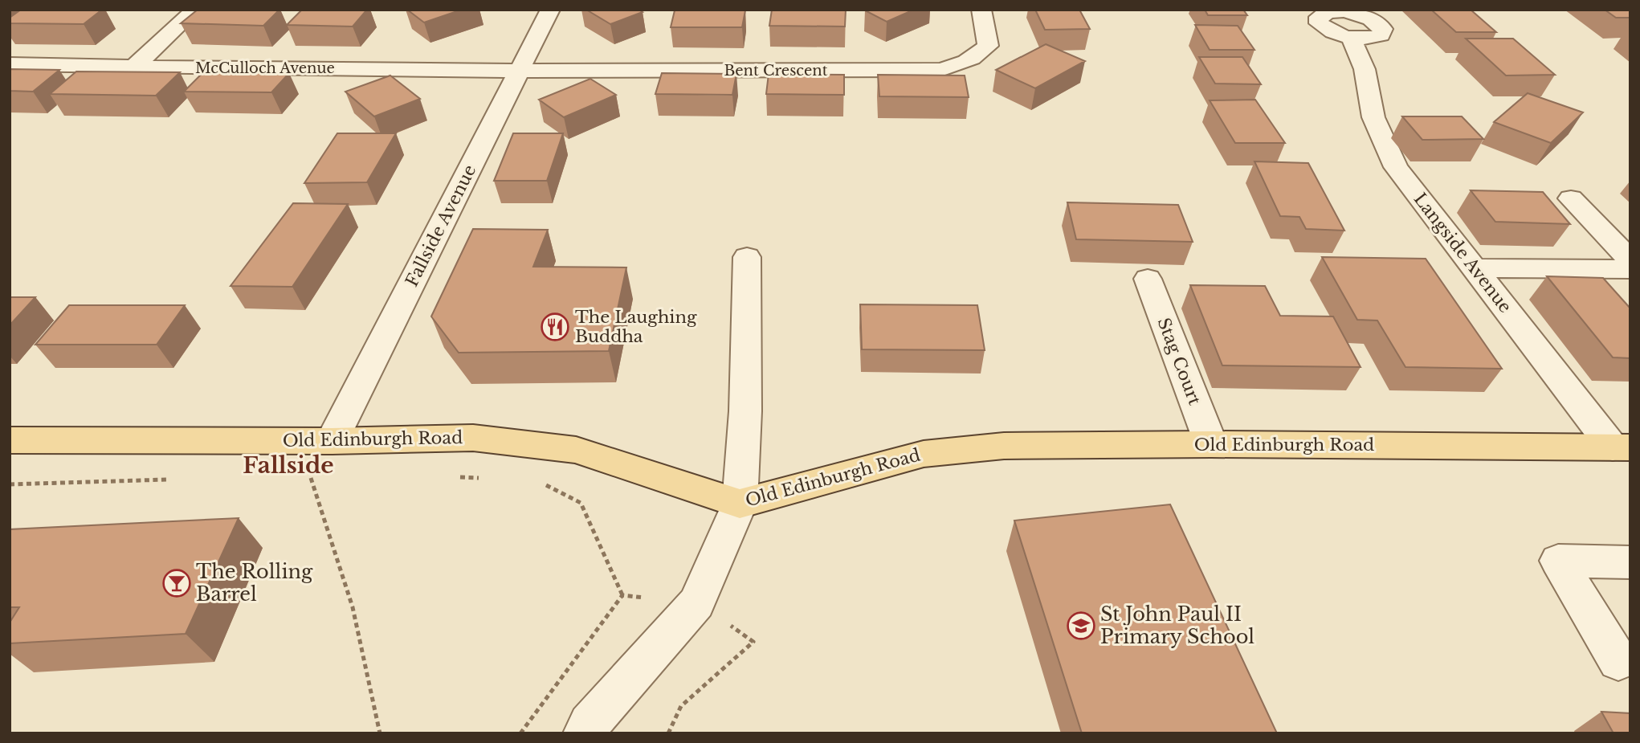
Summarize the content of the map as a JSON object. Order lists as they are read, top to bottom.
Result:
{
  "streets": {
    "main road": ["Old Edinburgh Road"],
    "street": [
      "McCulloch Avenue",
      "Bent Crescent",
      "Fallside Avenue",
      "Langside Avenue",
      "Stag Court"
    ]
  },
  "crossings": [
    ["McCulloch Avenue", "Bent Crescent"],
    ["McCulloch Avenue", "Fallside Avenue"],
    ["Bent Crescent", "Fallside Avenue"],
    ["Fallside Avenue", "Old Edinburgh Road"],
    ["Langside Avenue", "Old Edinburgh Road"],
    ["Stag Court", "Old Edinburgh Road"]
  ],
  "districts": ["Fallside"],
  "places": {
    "restaurant": ["The Laughing Buddha"],
    "bar": ["The Rolling Barrel"],
    "school or university": ["St John Paul II Primary School"]
  }
}
